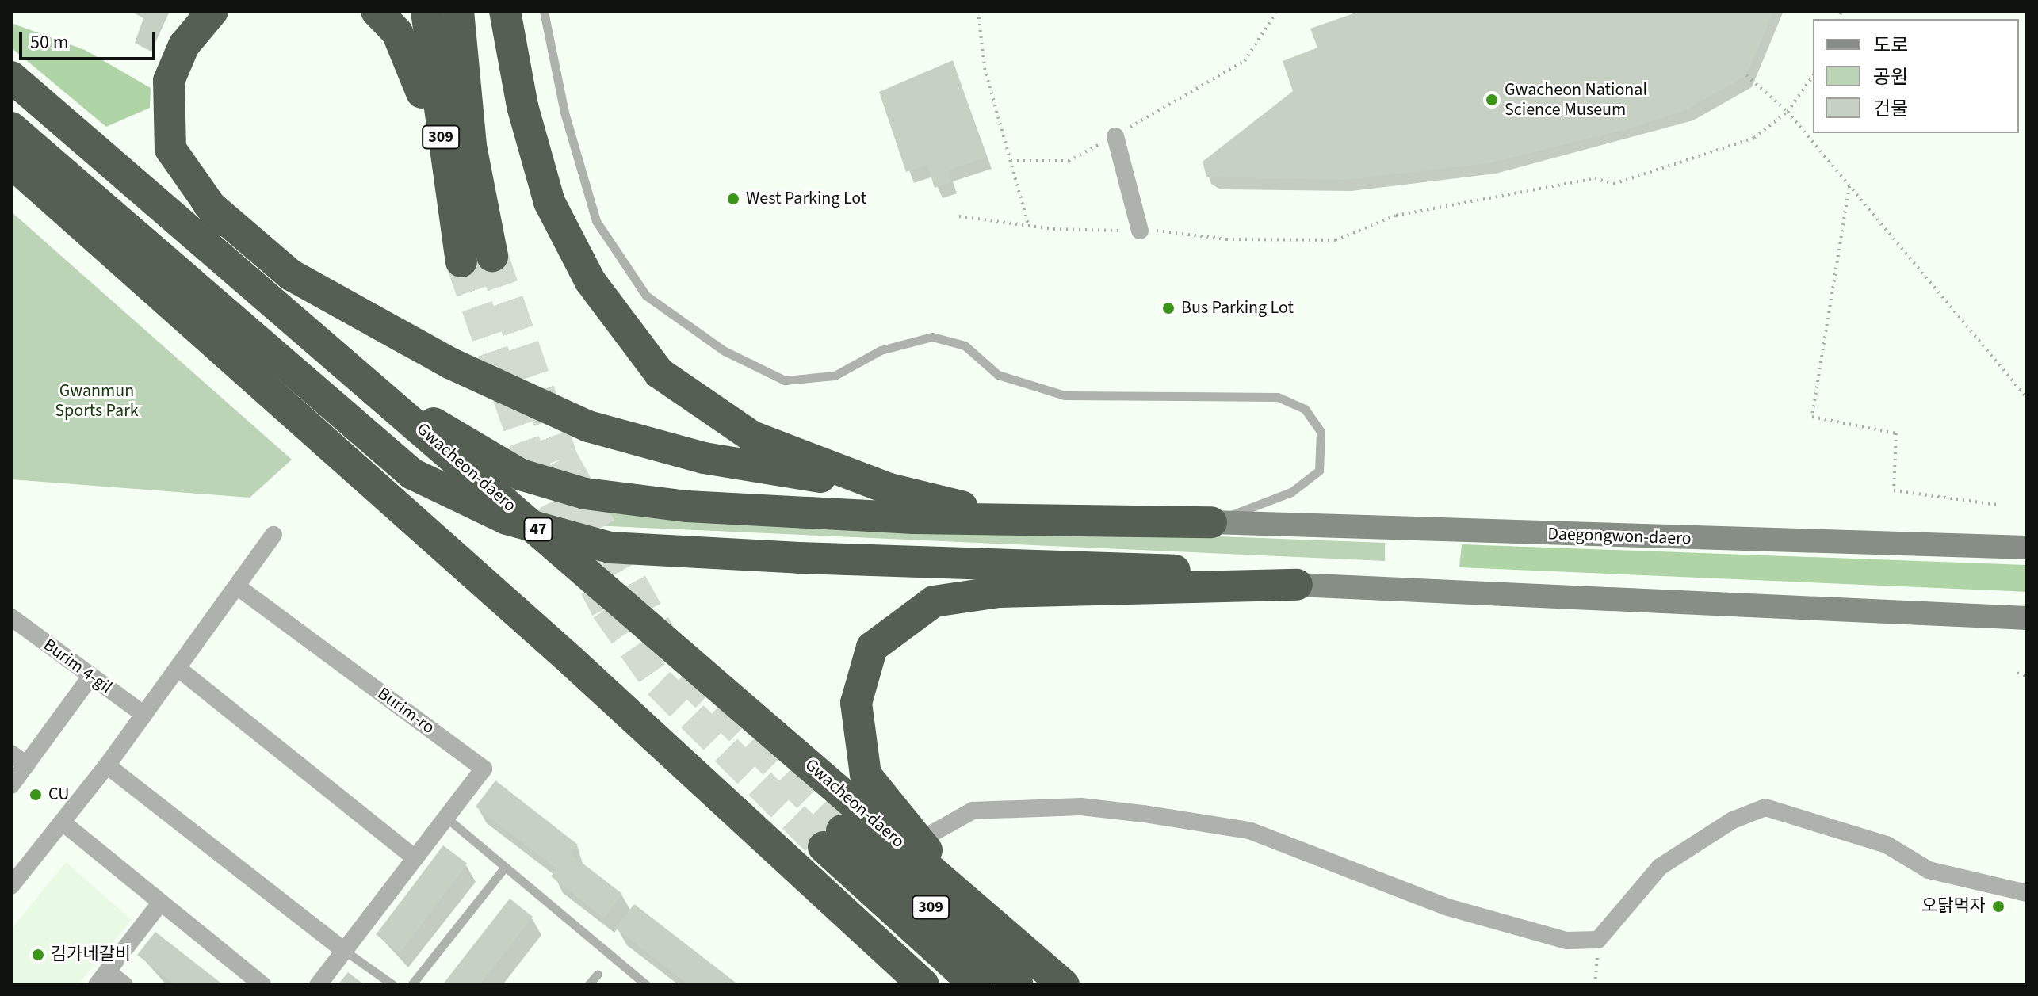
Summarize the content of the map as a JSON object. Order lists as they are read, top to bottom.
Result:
{
  "streets": {
    "highway": ["309", "Gwacheon-daero", "47"],
    "street": ["Daegongwon-daero", "Burim 4-gil", "Burim-ro"]
  },
  "parks": ["Gwanmun Sports Park"],
  "places": [
    "Gwacheon National Science Museum",
    "West Parking Lot",
    "Bus Parking Lot",
    "CU",
    "오닭먹자",
    "김가네갈비"
  ],
  "legend": ["도로", "공원", "건물"],
  "scale_bar": "50 m"
}
